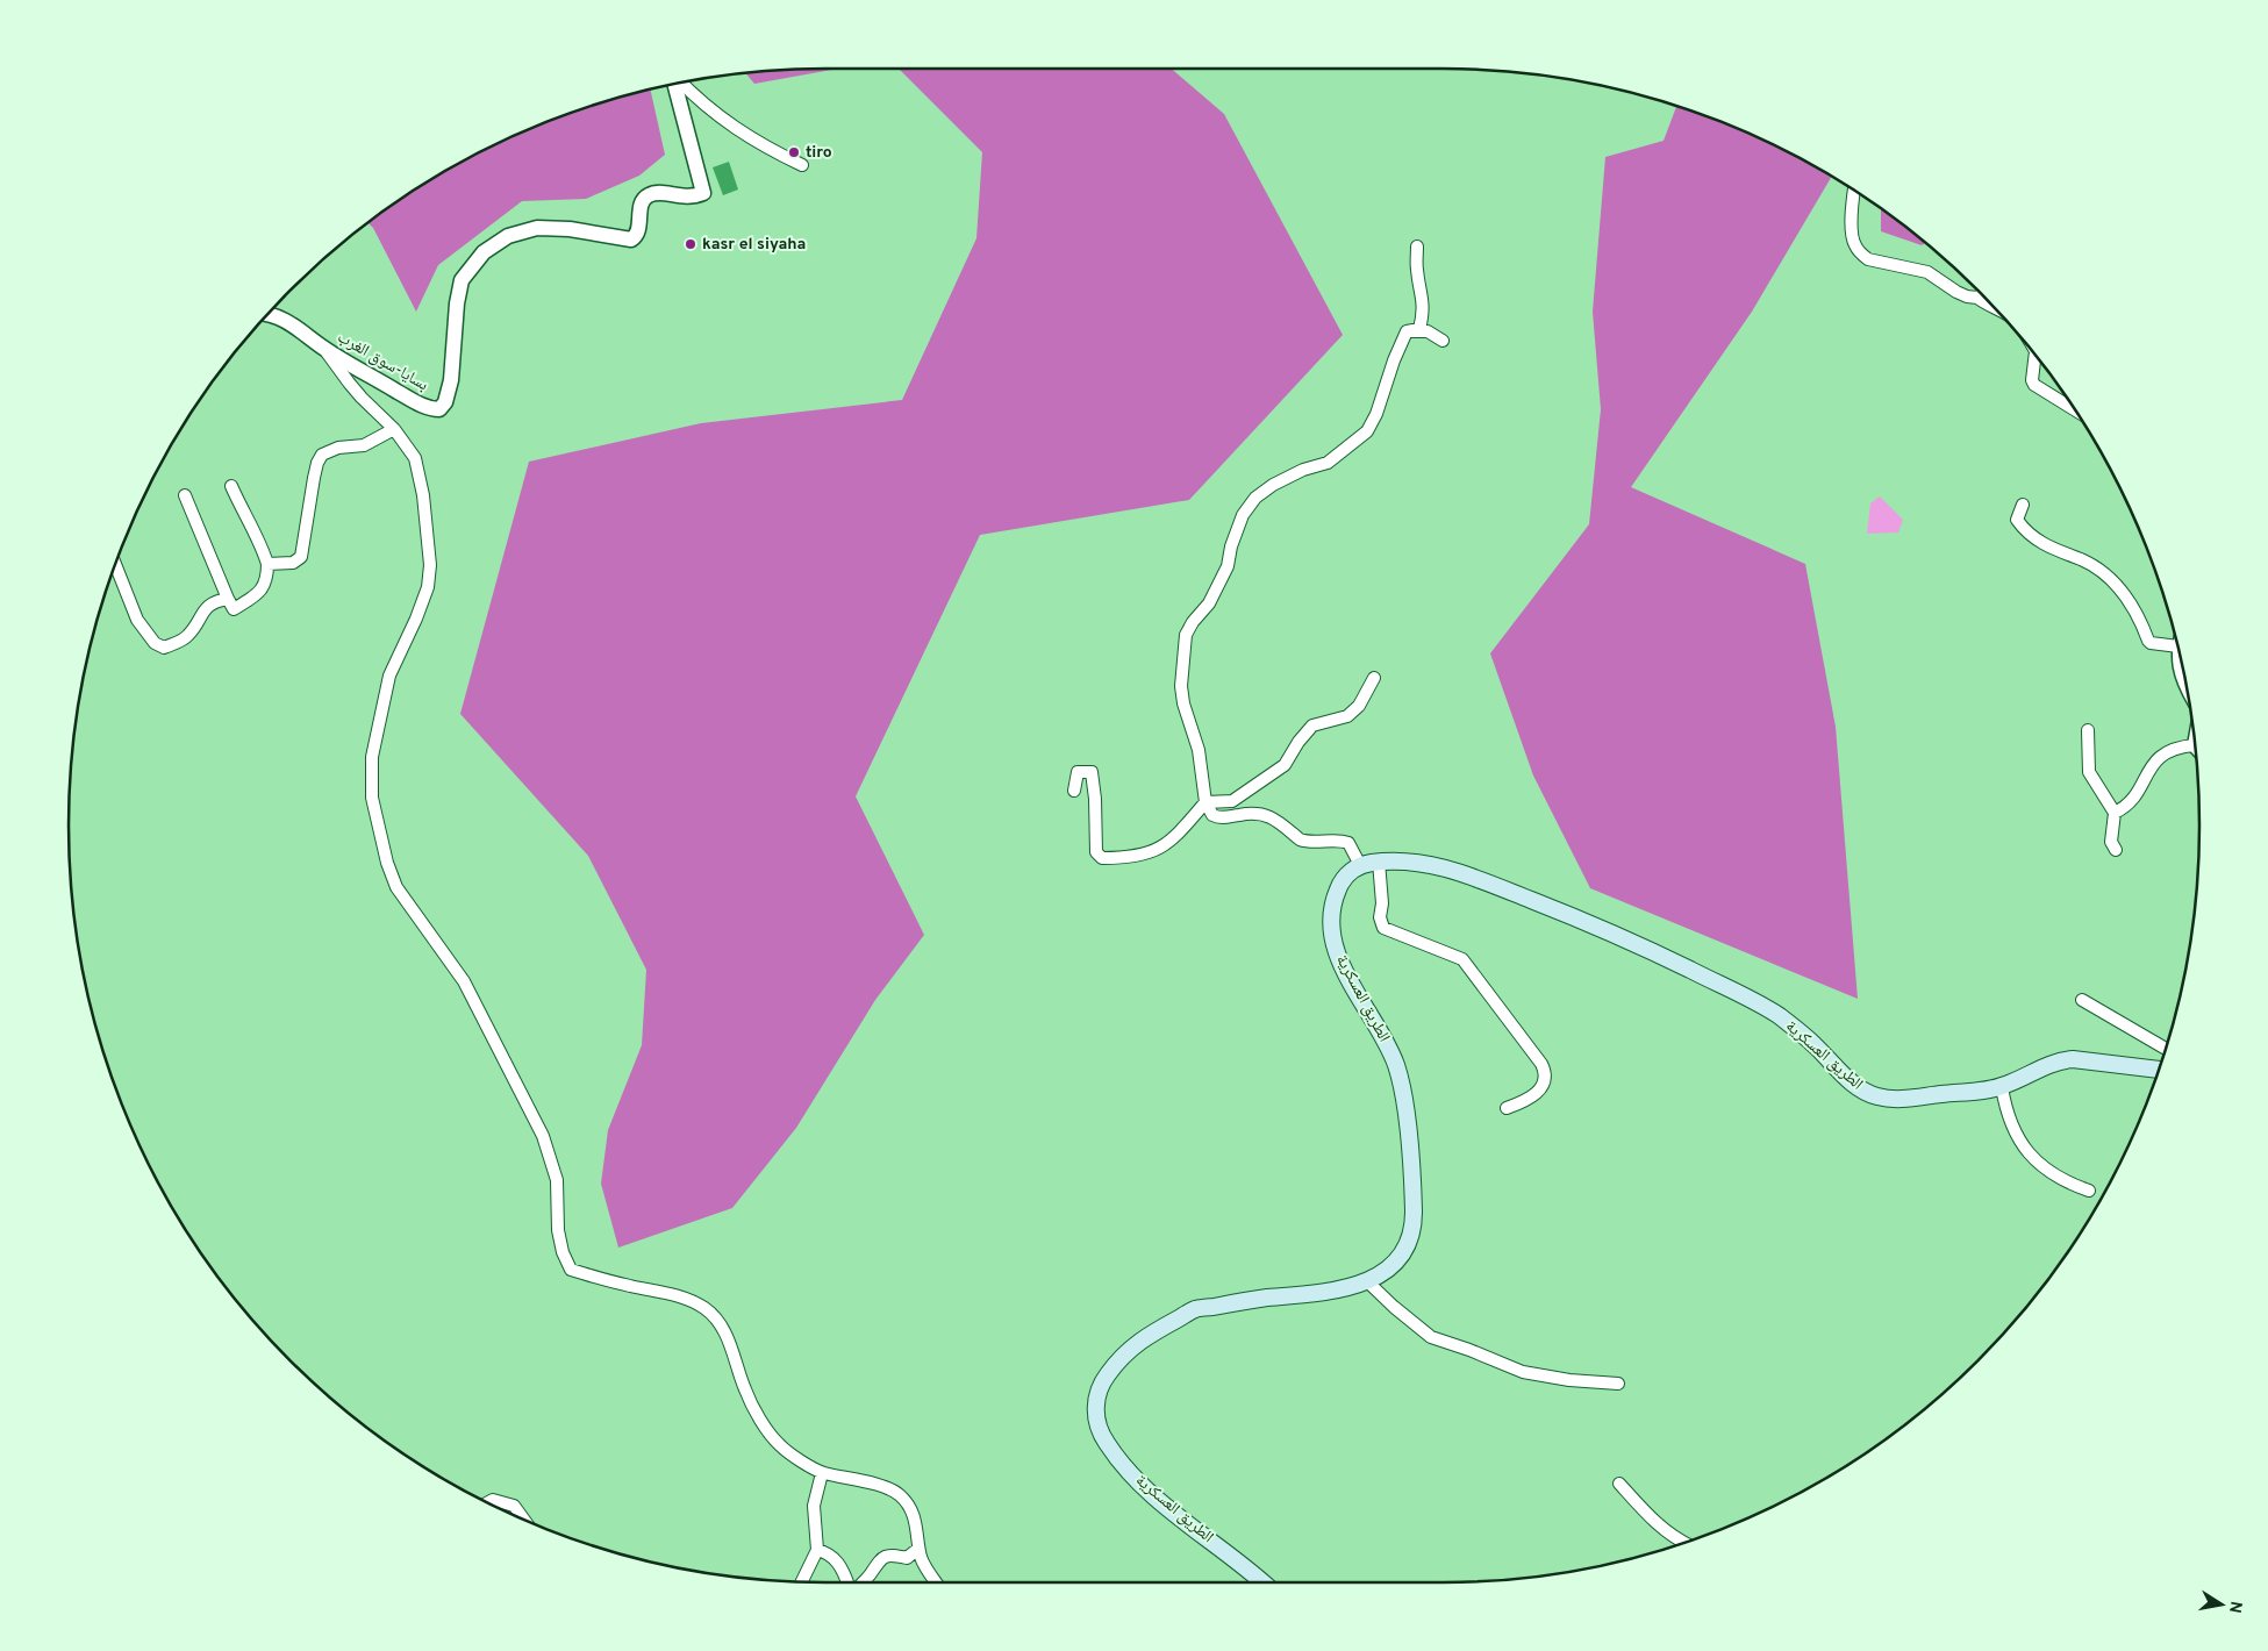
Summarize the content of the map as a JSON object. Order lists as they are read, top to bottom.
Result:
{
  "streets": {
    "main road": ["الطريق العسكرية"],
    "street": ["بسايا-سوق الغرب"]
  },
  "places": ["tiro", "kasr el siyaha"],
  "north": "right"
}
